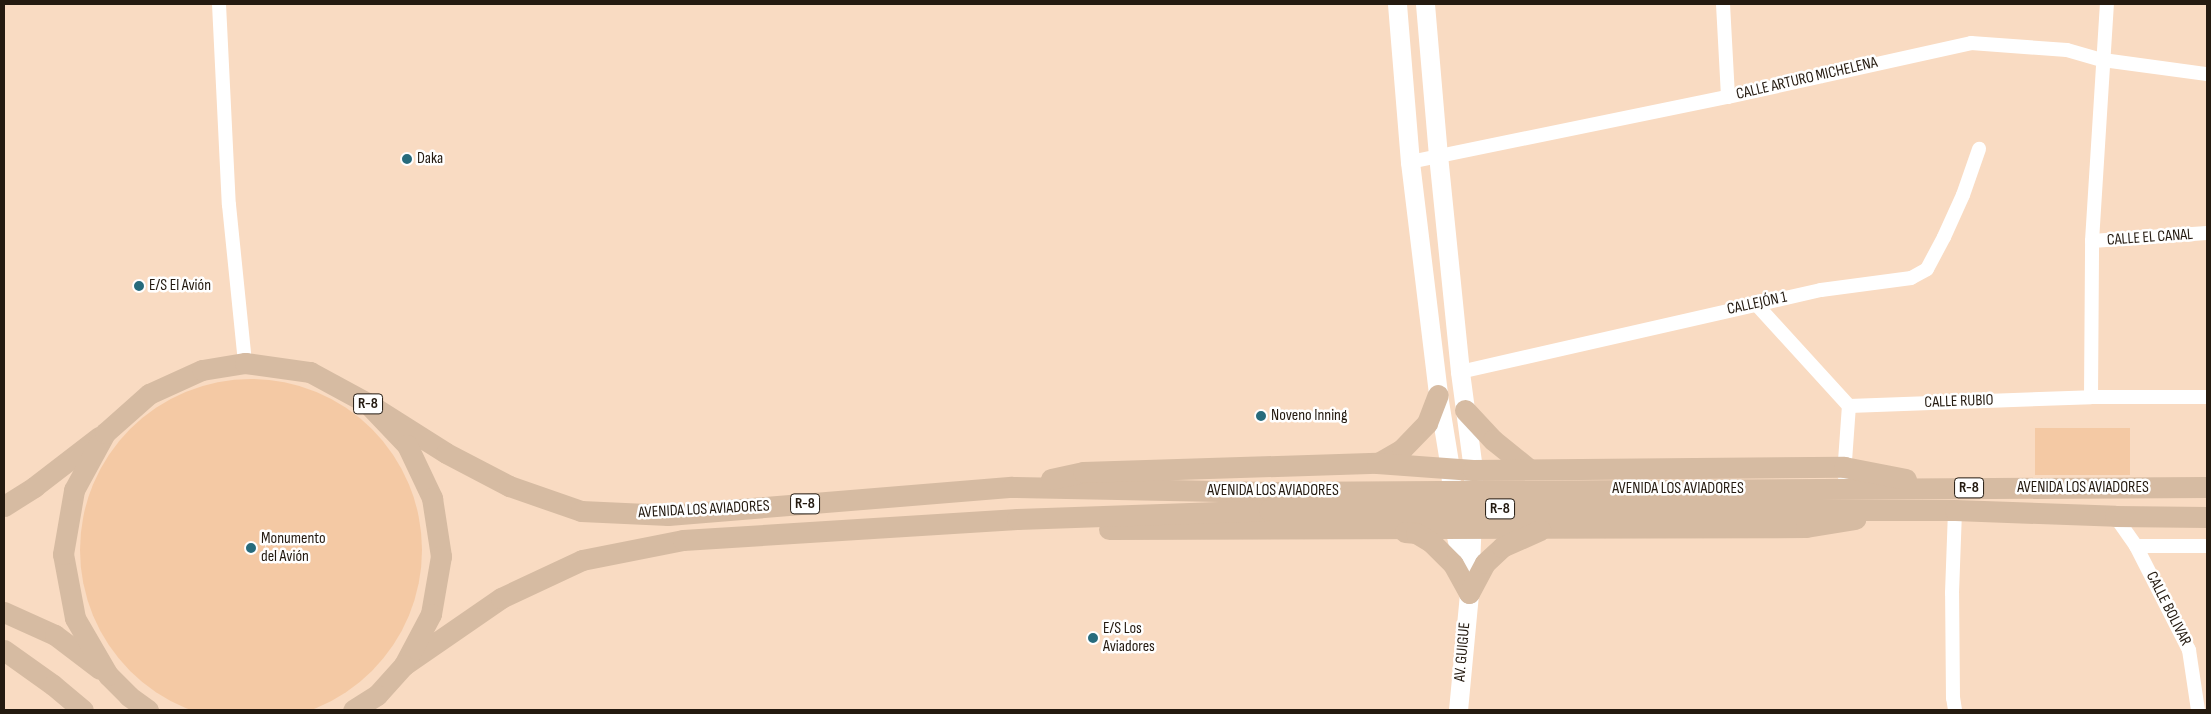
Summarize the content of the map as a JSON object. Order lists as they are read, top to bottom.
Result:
{
  "streets": {
    "main road": ["R-8", "AVENIDA LOS AVIADORES", "AV. GUIGUE"],
    "street": [
      "CALLE ARTURO MICHELENA",
      "CALLE EL CANAL",
      "CALLEJÓN 1",
      "CALLE RUBIO",
      "CALLE BOLIVAR"
    ]
  },
  "crossings": [
    ["R-8", "AVENIDA LOS AVIADORES"],
    ["R-8", "AV. GUIGUE"],
    ["AVENIDA LOS AVIADORES", "CALLE BOLIVAR"]
  ],
  "places": [
    "Daka",
    "E/S El Avión",
    "Noveno Inning",
    "Monumento del Avión",
    "E/S Los Aviadores"
  ]
}
